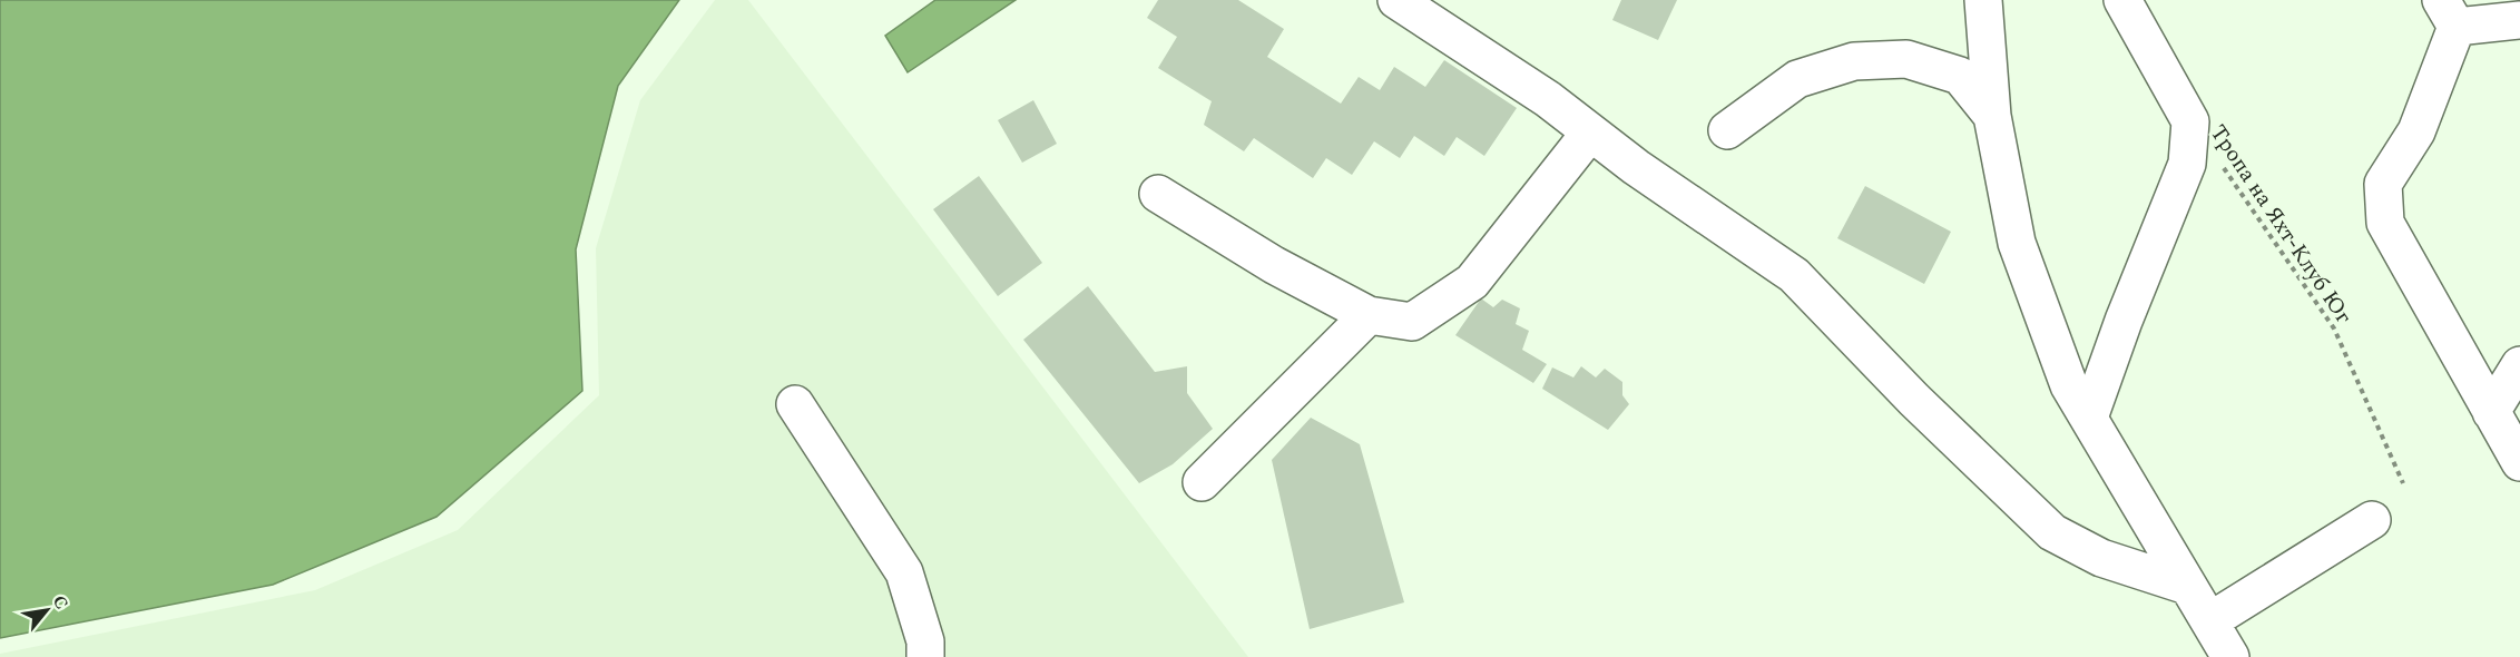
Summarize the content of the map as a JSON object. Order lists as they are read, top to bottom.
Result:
{
  "streets": {
    "path": ["Тропа на Яхт-Клуб Юг"]
  },
  "north": "top right"
}
